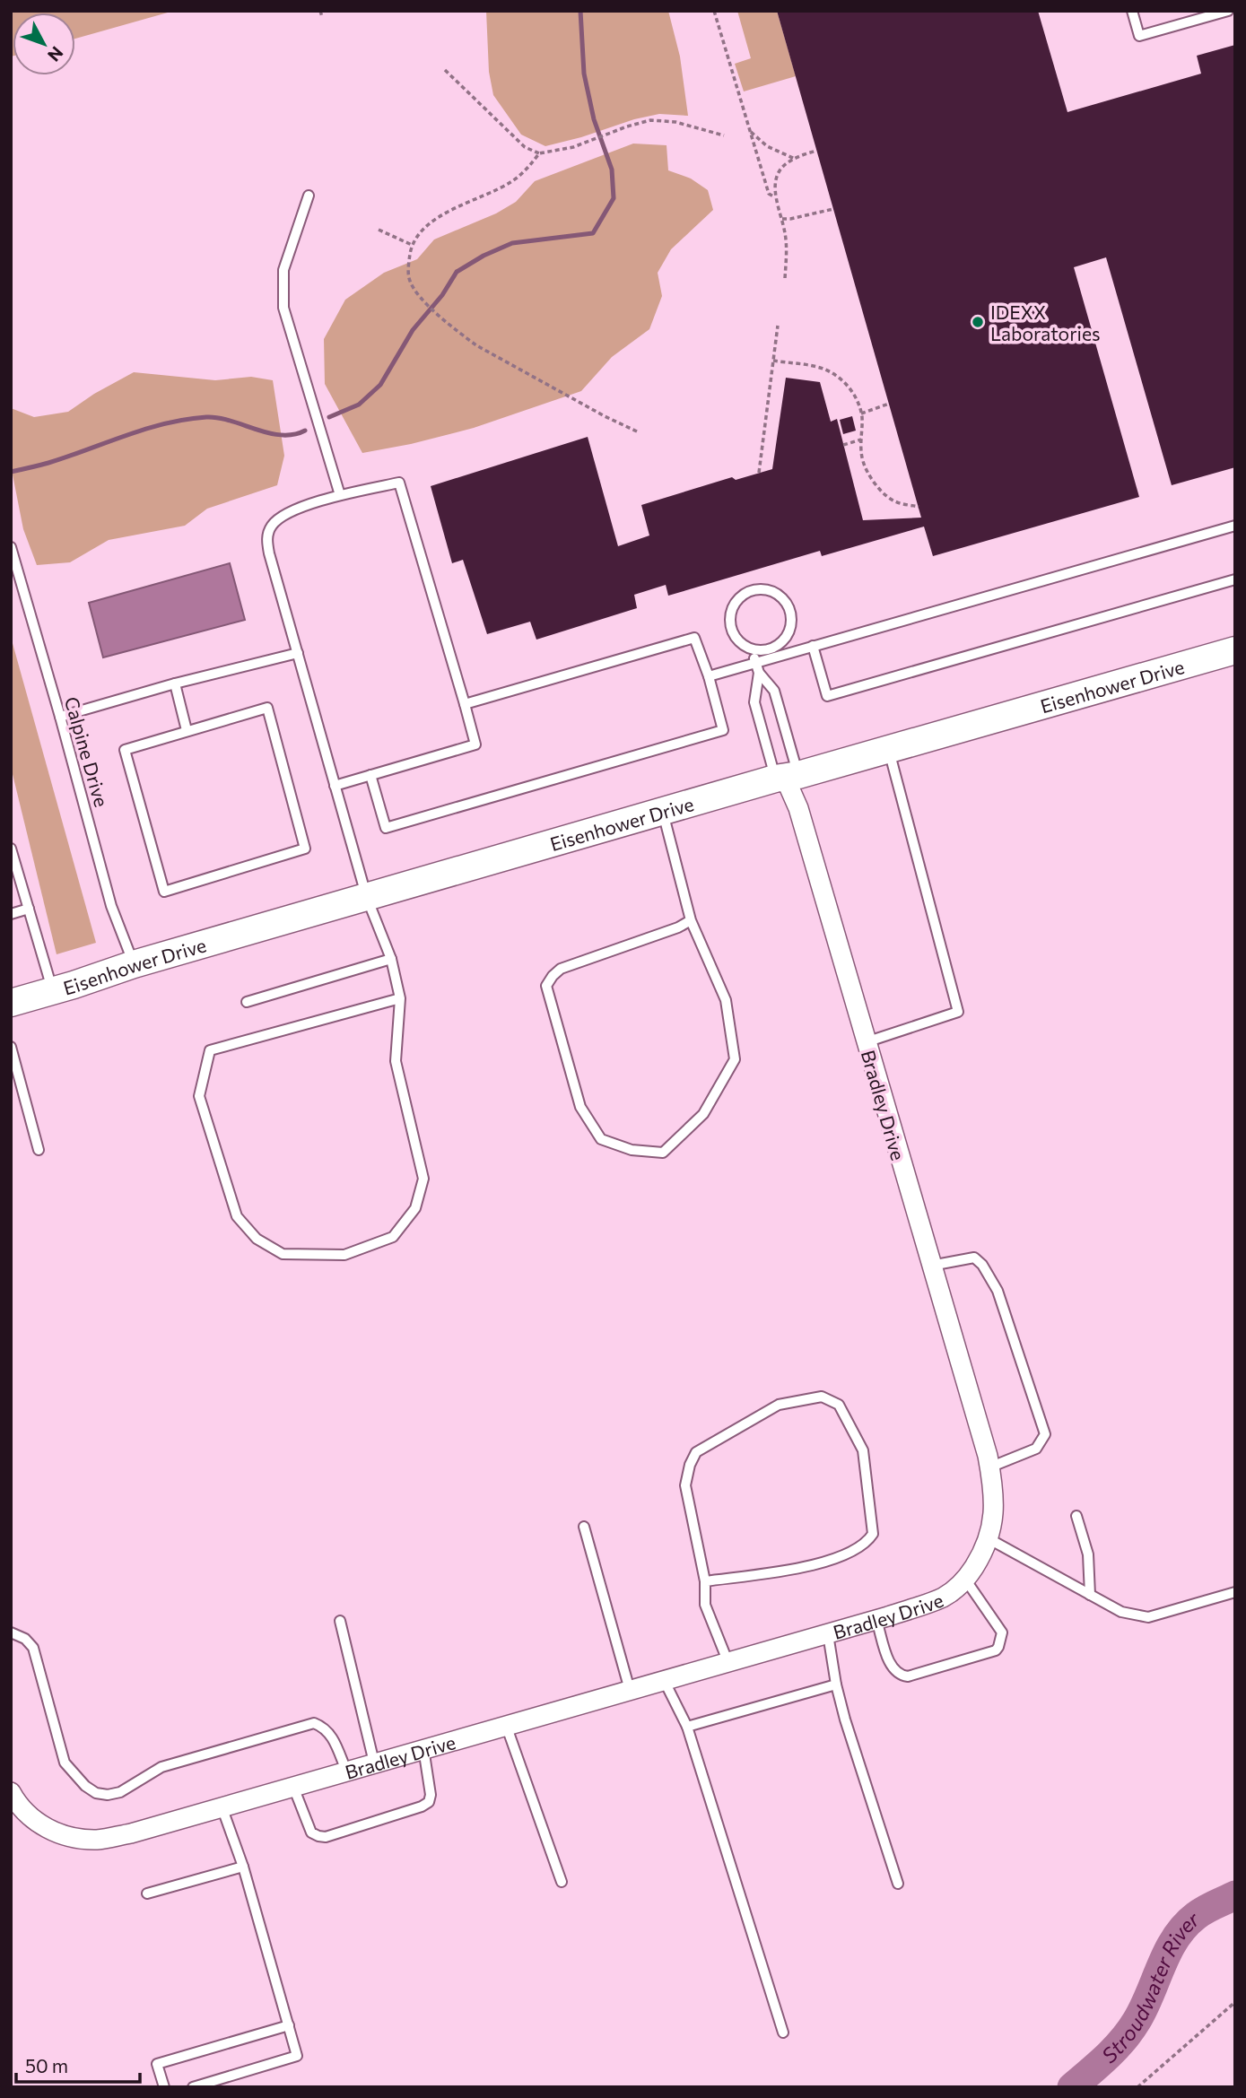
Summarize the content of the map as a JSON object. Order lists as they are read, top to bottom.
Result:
{
  "streets": {
    "street": ["Eisenhower Drive", "Bradley Drive"],
    "lane": ["Calpine Drive"]
  },
  "crossings": [
    ["Eisenhower Drive", "Calpine Drive"],
    ["Eisenhower Drive", "Bradley Drive"]
  ],
  "water": ["Stroudwater River"],
  "places": ["IDEXX Laboratories"],
  "scale_bar": "50 m",
  "north": "bottom right"
}
